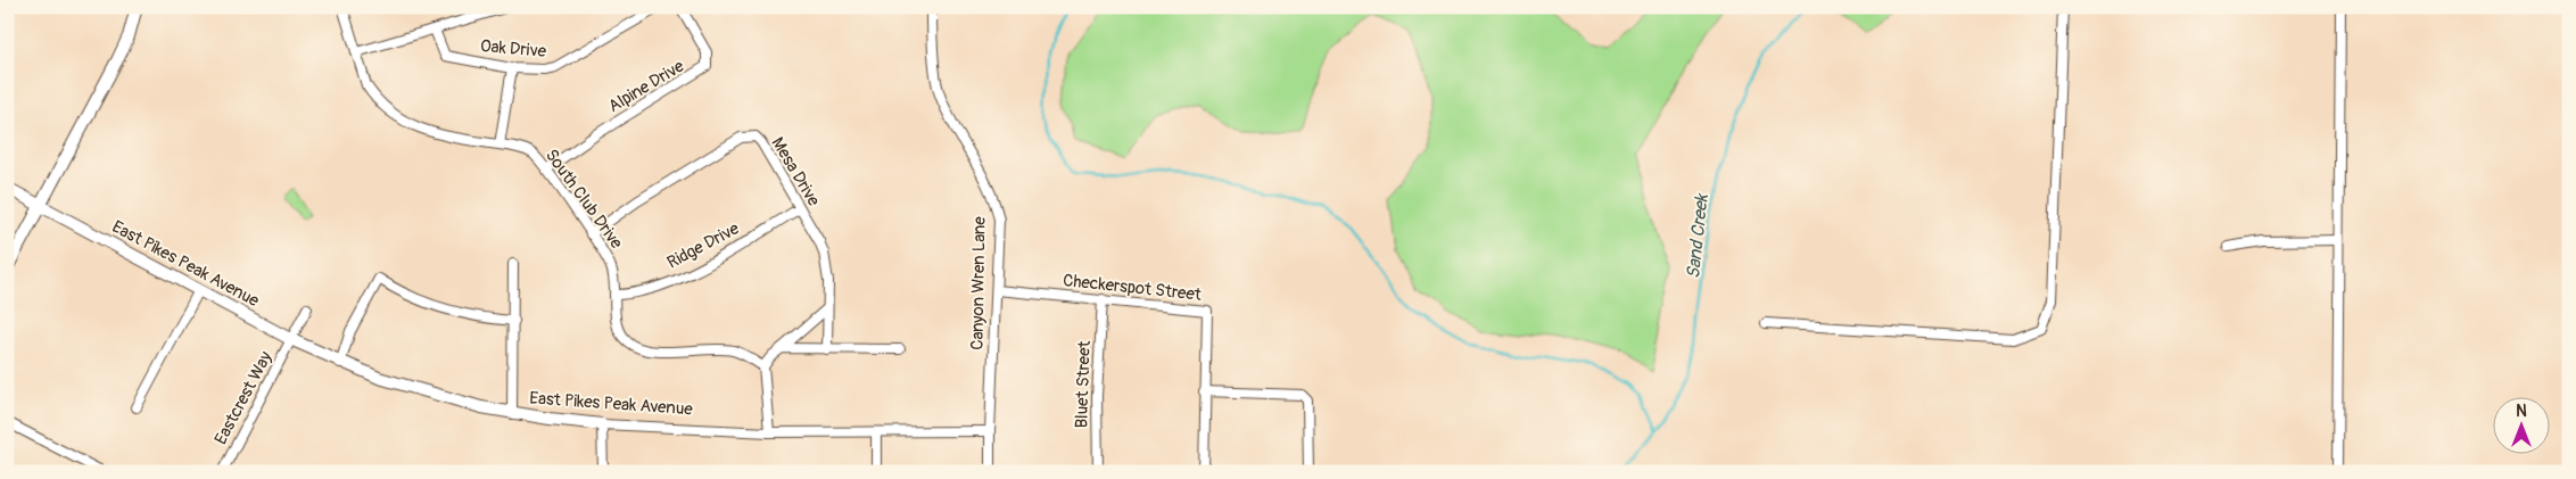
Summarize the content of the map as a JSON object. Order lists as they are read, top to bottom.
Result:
{
  "streets": {
    "street": [
      "Oak Drive",
      "Alpine Drive",
      "Mesa Drive",
      "South Club Drive",
      "Ridge Drive",
      "East Pikes Peak Avenue",
      "Canyon Wren Lane",
      "Checkerspot Street",
      "Bluet Street",
      "Eastcrest Way"
    ]
  },
  "crossings": [
    ["Alpine Drive", "South Club Drive"],
    ["Mesa Drive", "South Club Drive"],
    ["Mesa Drive", "Ridge Drive"],
    ["South Club Drive", "Ridge Drive"],
    ["East Pikes Peak Avenue", "Canyon Wren Lane"],
    ["East Pikes Peak Avenue", "Eastcrest Way"],
    ["Canyon Wren Lane", "Checkerspot Street"],
    ["Checkerspot Street", "Bluet Street"]
  ],
  "water": ["Sand Creek"],
  "north": "top"
}
